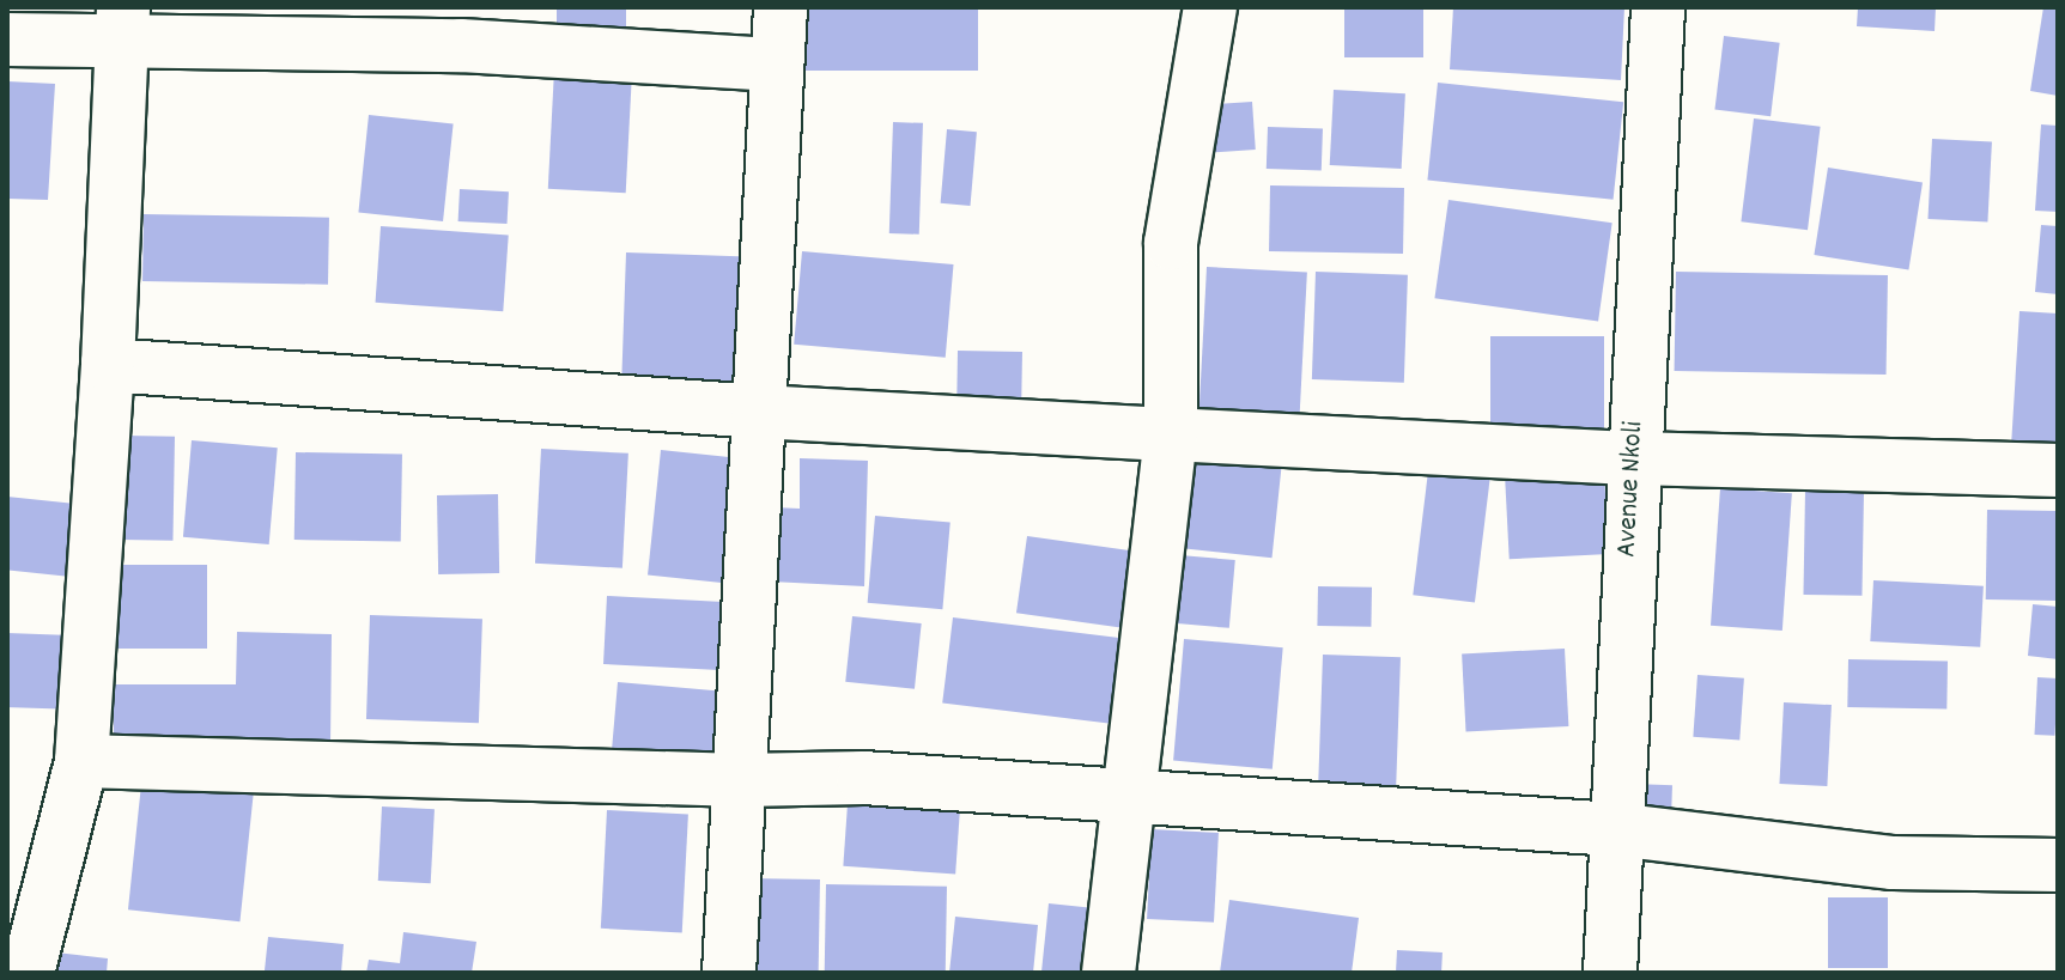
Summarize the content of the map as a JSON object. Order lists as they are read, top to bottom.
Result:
{
  "streets": {
    "street": ["Avenue Nkoli"]
  }
}
